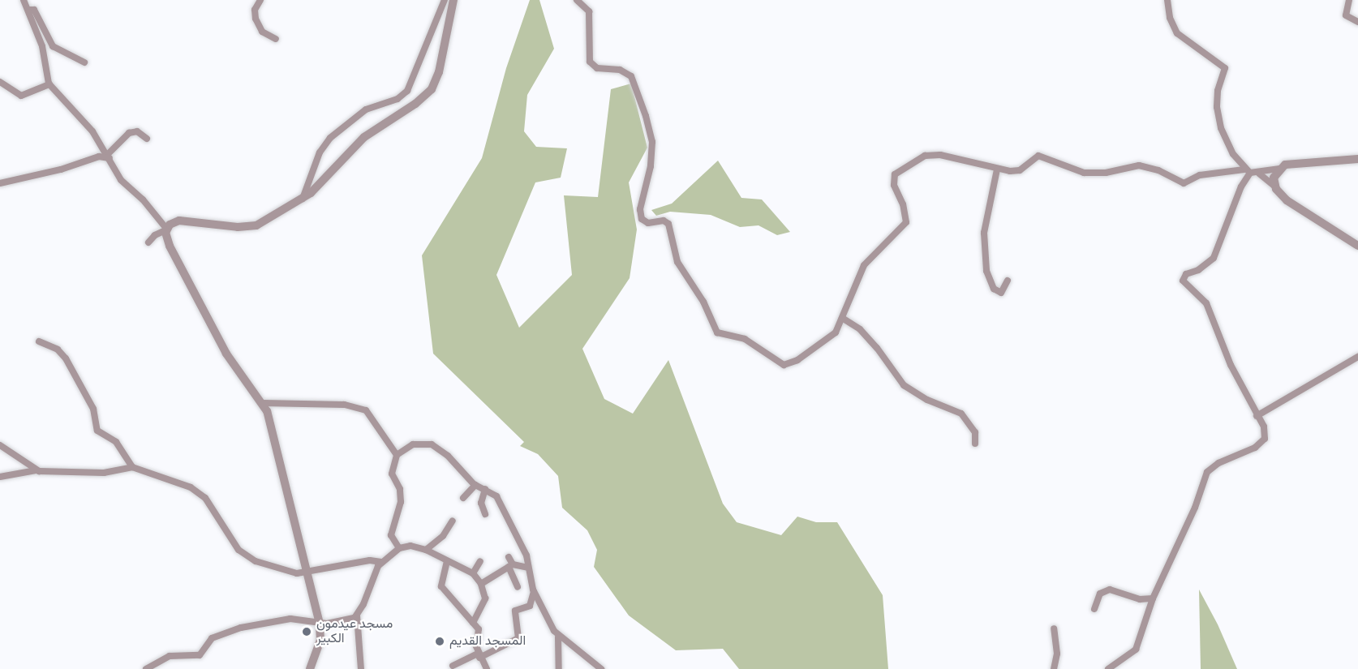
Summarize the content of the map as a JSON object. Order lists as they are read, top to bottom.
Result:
{
  "places": ["مسجد عيدمون الكبير", "المسجد القديم"]
}
